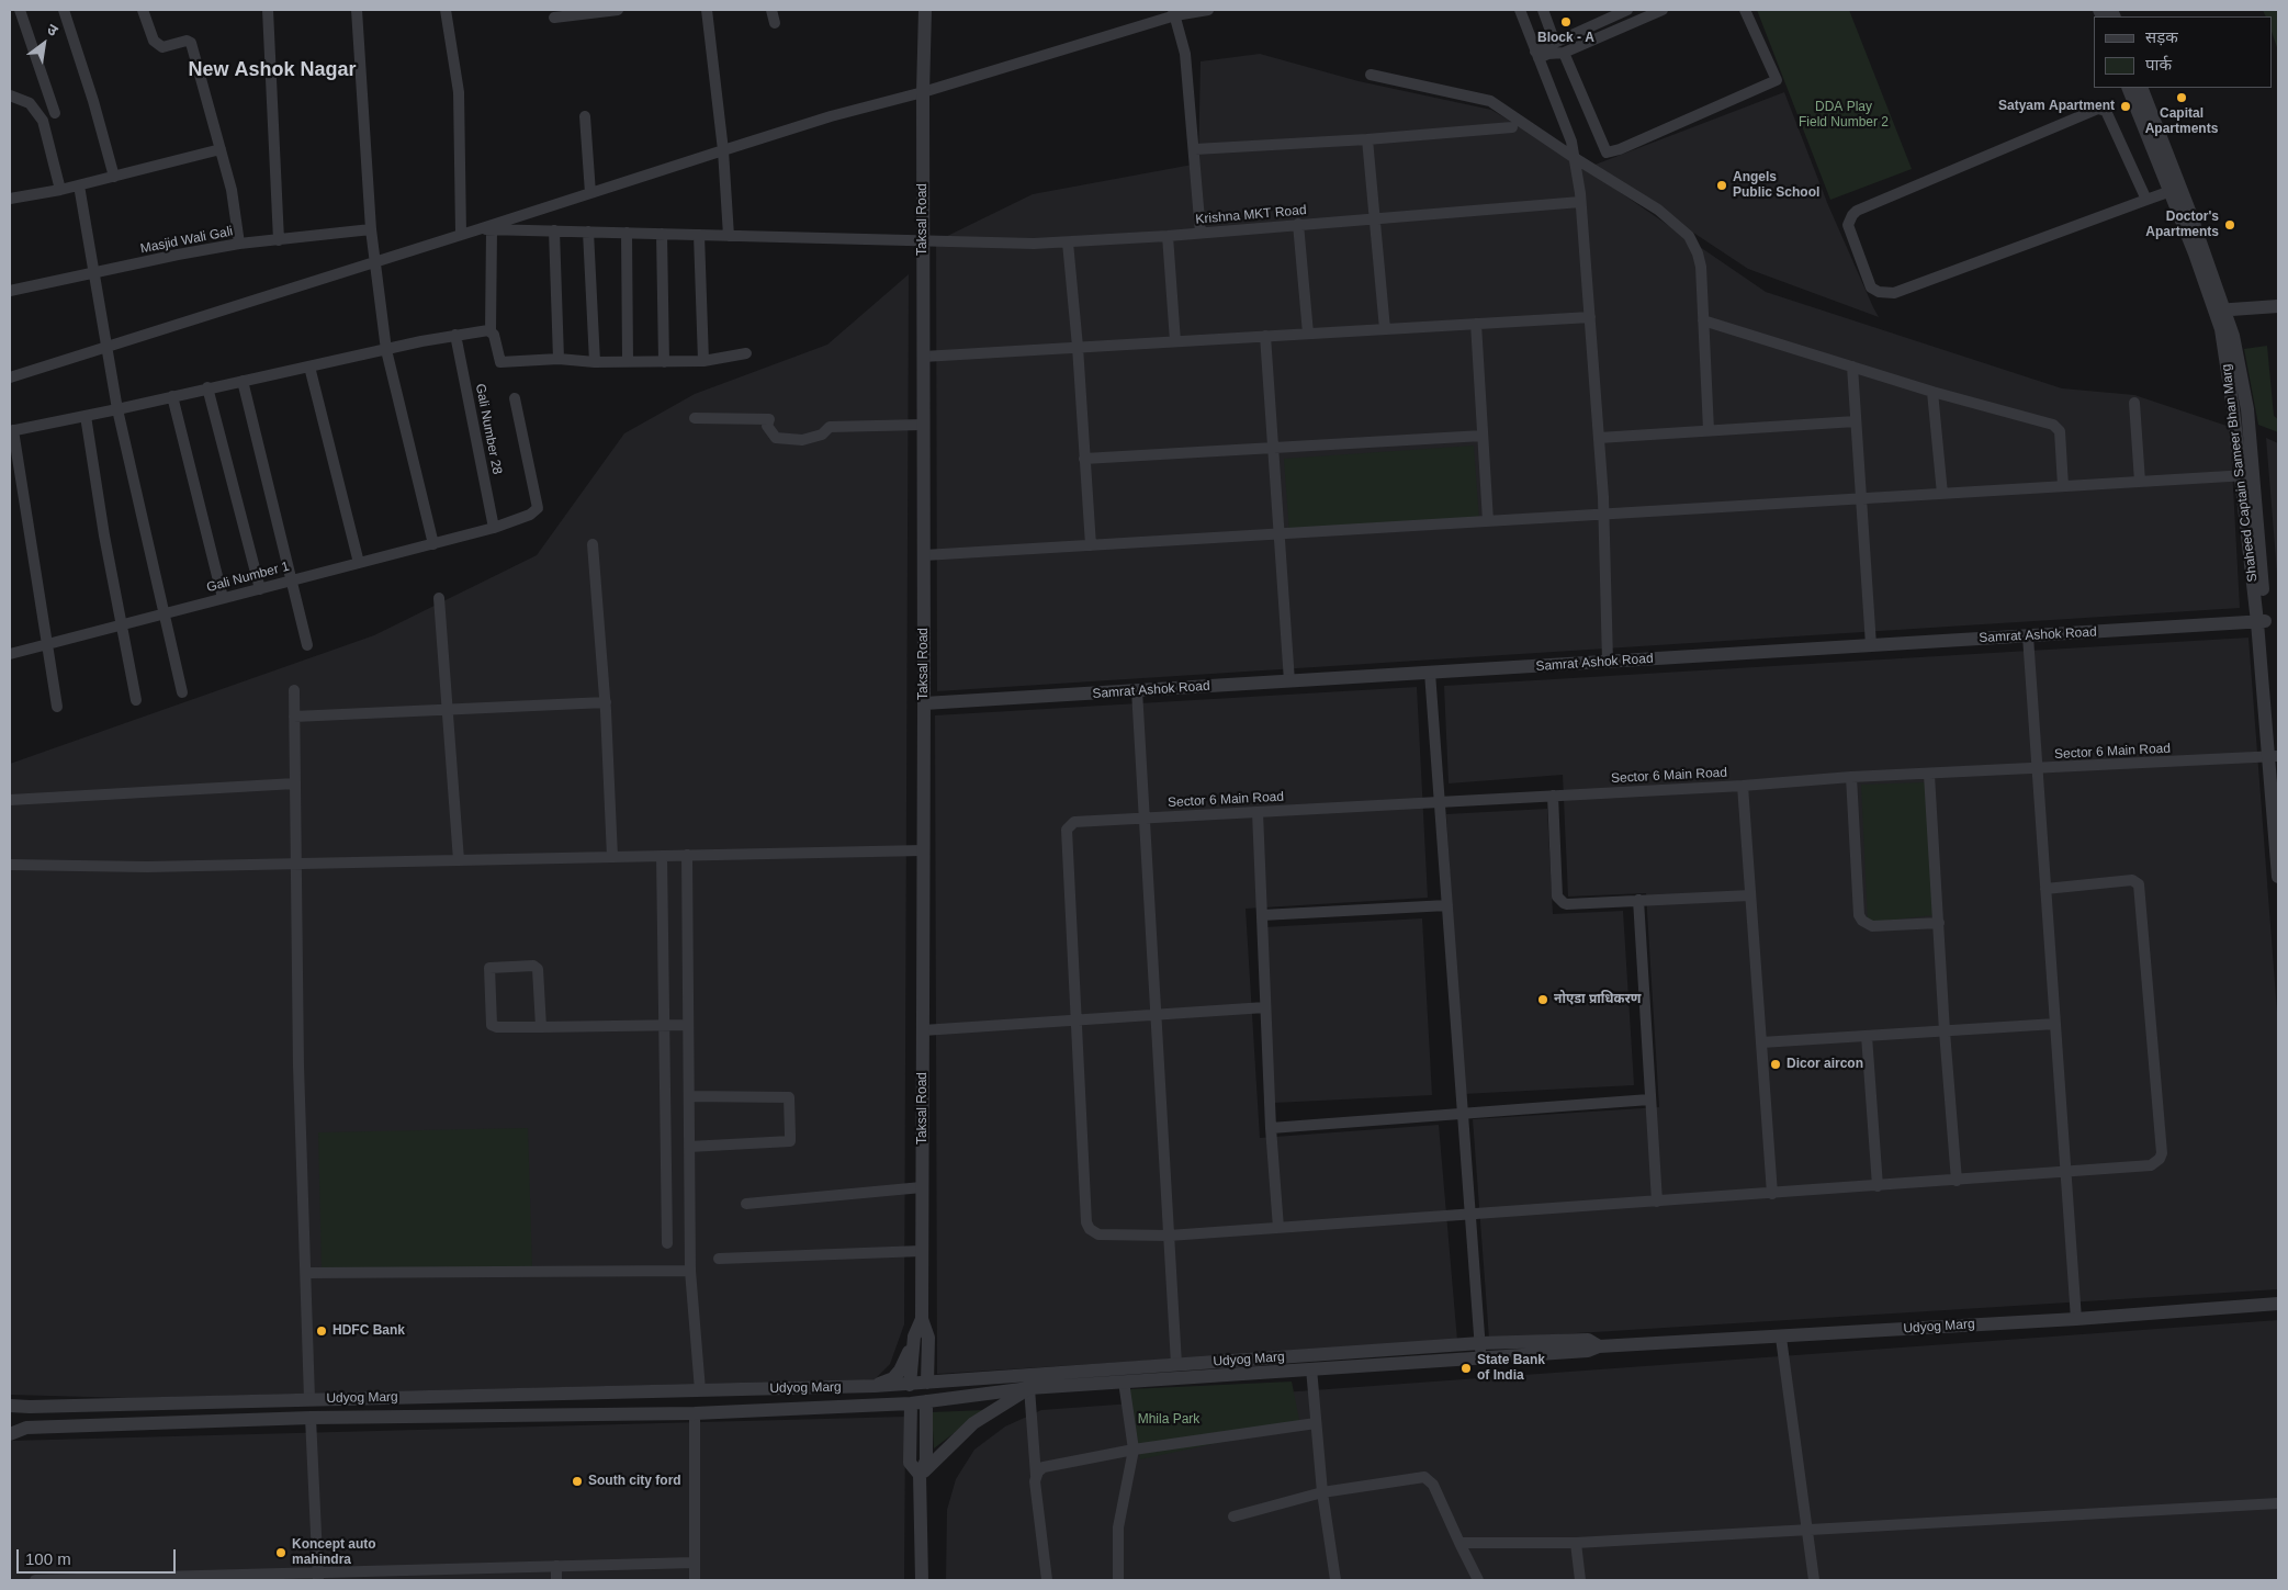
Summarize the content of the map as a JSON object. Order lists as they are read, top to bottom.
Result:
{
  "streets": {
    "street": [
      "Krishna MKT Road",
      "Taksal Road",
      "Masjid Wali Gali",
      "Gali Number 28",
      "Shaheed Captain Sameer Bhan Marg",
      "Gali Number 1",
      "Samrat Ashok Road",
      "Sector 6 Main Road",
      "Udyog Marg"
    ]
  },
  "crossings": [
    ["Krishna MKT Road", "Taksal Road"],
    ["Taksal Road", "Samrat Ashok Road"],
    ["Taksal Road", "Udyog Marg"],
    ["Gali Number 28", "Gali Number 1"],
    ["Shaheed Captain Sameer Bhan Marg", "Samrat Ashok Road"],
    ["Shaheed Captain Sameer Bhan Marg", "Sector 6 Main Road"]
  ],
  "districts": ["New Ashok Nagar"],
  "parks": ["DDA Play Field Number 2", "Mhila Park"],
  "places": [
    "Block - A",
    "Capital Apartments",
    "Satyam Apartment",
    "Angels Public School",
    "Doctor's Apartments",
    "नोएडा प्राधिकरण",
    "Dicor aircon",
    "HDFC Bank",
    "State Bank of India",
    "South city ford",
    "Koncept auto mahindra"
  ],
  "legend": ["सड़क", "पार्क"],
  "scale_bar": "100 m",
  "north": "top right"
}
